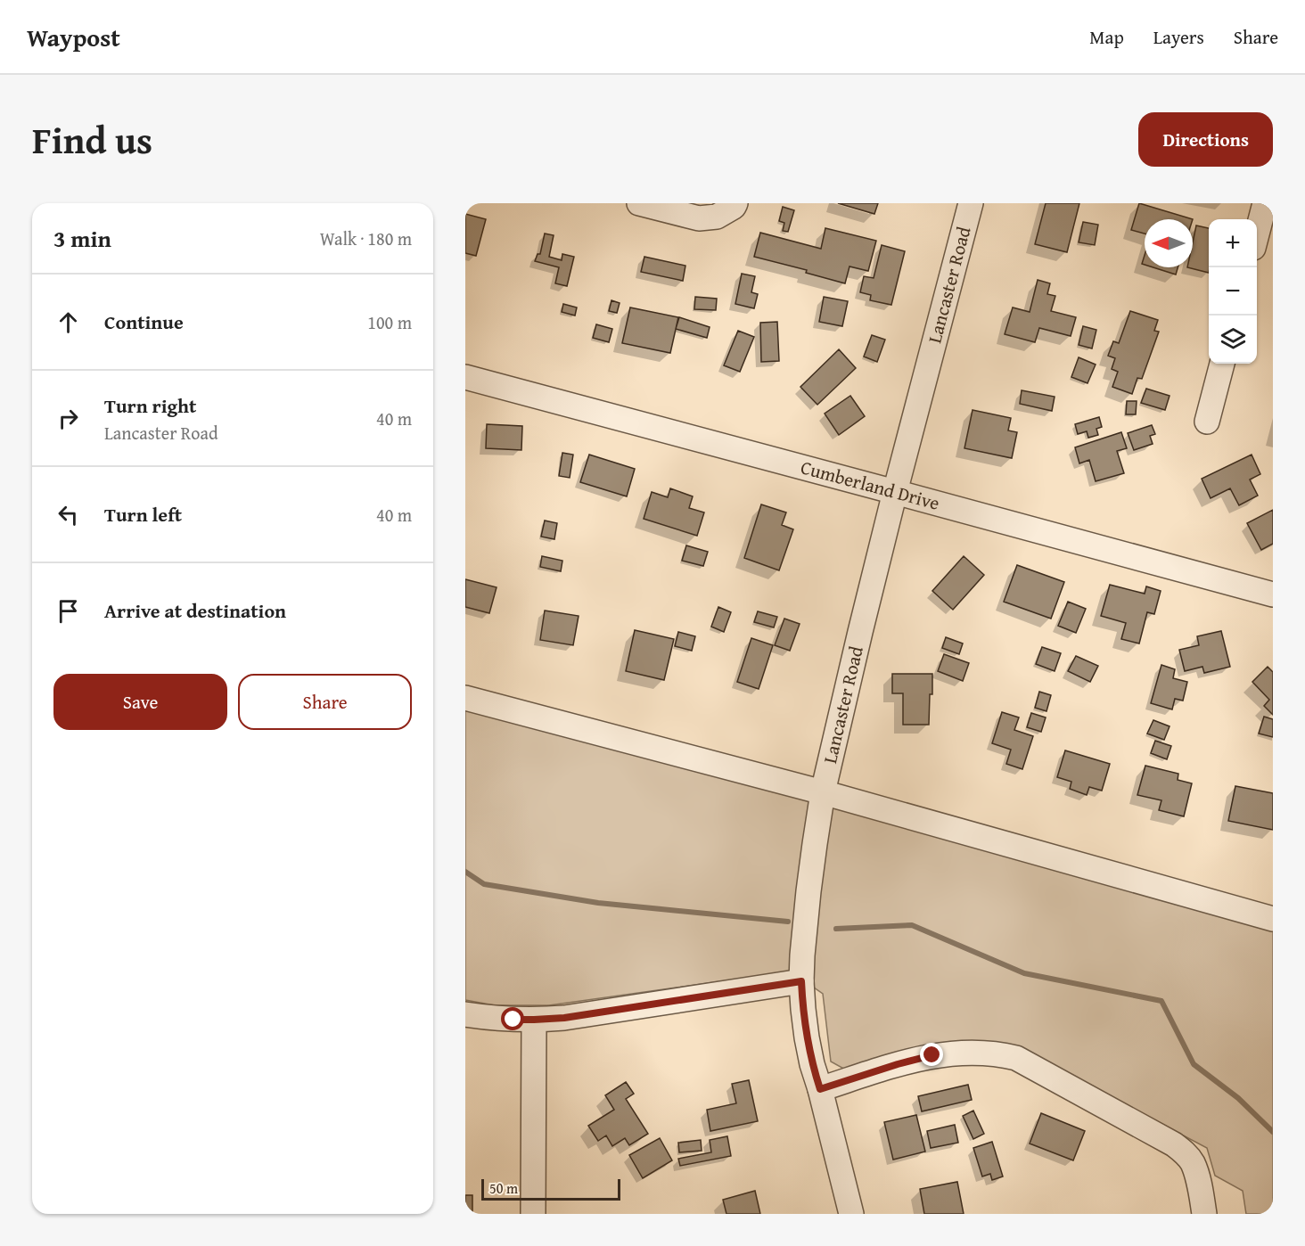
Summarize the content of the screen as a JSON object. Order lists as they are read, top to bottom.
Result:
{
  "streets": {
    "street": ["Lancaster Road", "Cumberland Drive"]
  },
  "crossings": [
    ["Lancaster Road", "Cumberland Drive"]
  ],
  "scale_bar": "50 m",
  "north": "left",
  "page": {
    "header": "Waypost",
    "nav": ["Map", "Layers", "Share"],
    "title": "Find us",
    "buttons": [
      "Directions",
      ["Save", "Share"]
    ],
    "heading": ["3 min", "Walk · 180 m"],
    "map_buttons": ["+", "−"],
    "list": [
      ["Continue", "100 m"],
      ["Turn right", "Lancaster Road", "40 m"],
      ["Turn left", "40 m"],
      "Arrive at destination"
    ],
    "scale": "50 m"
  }
}
